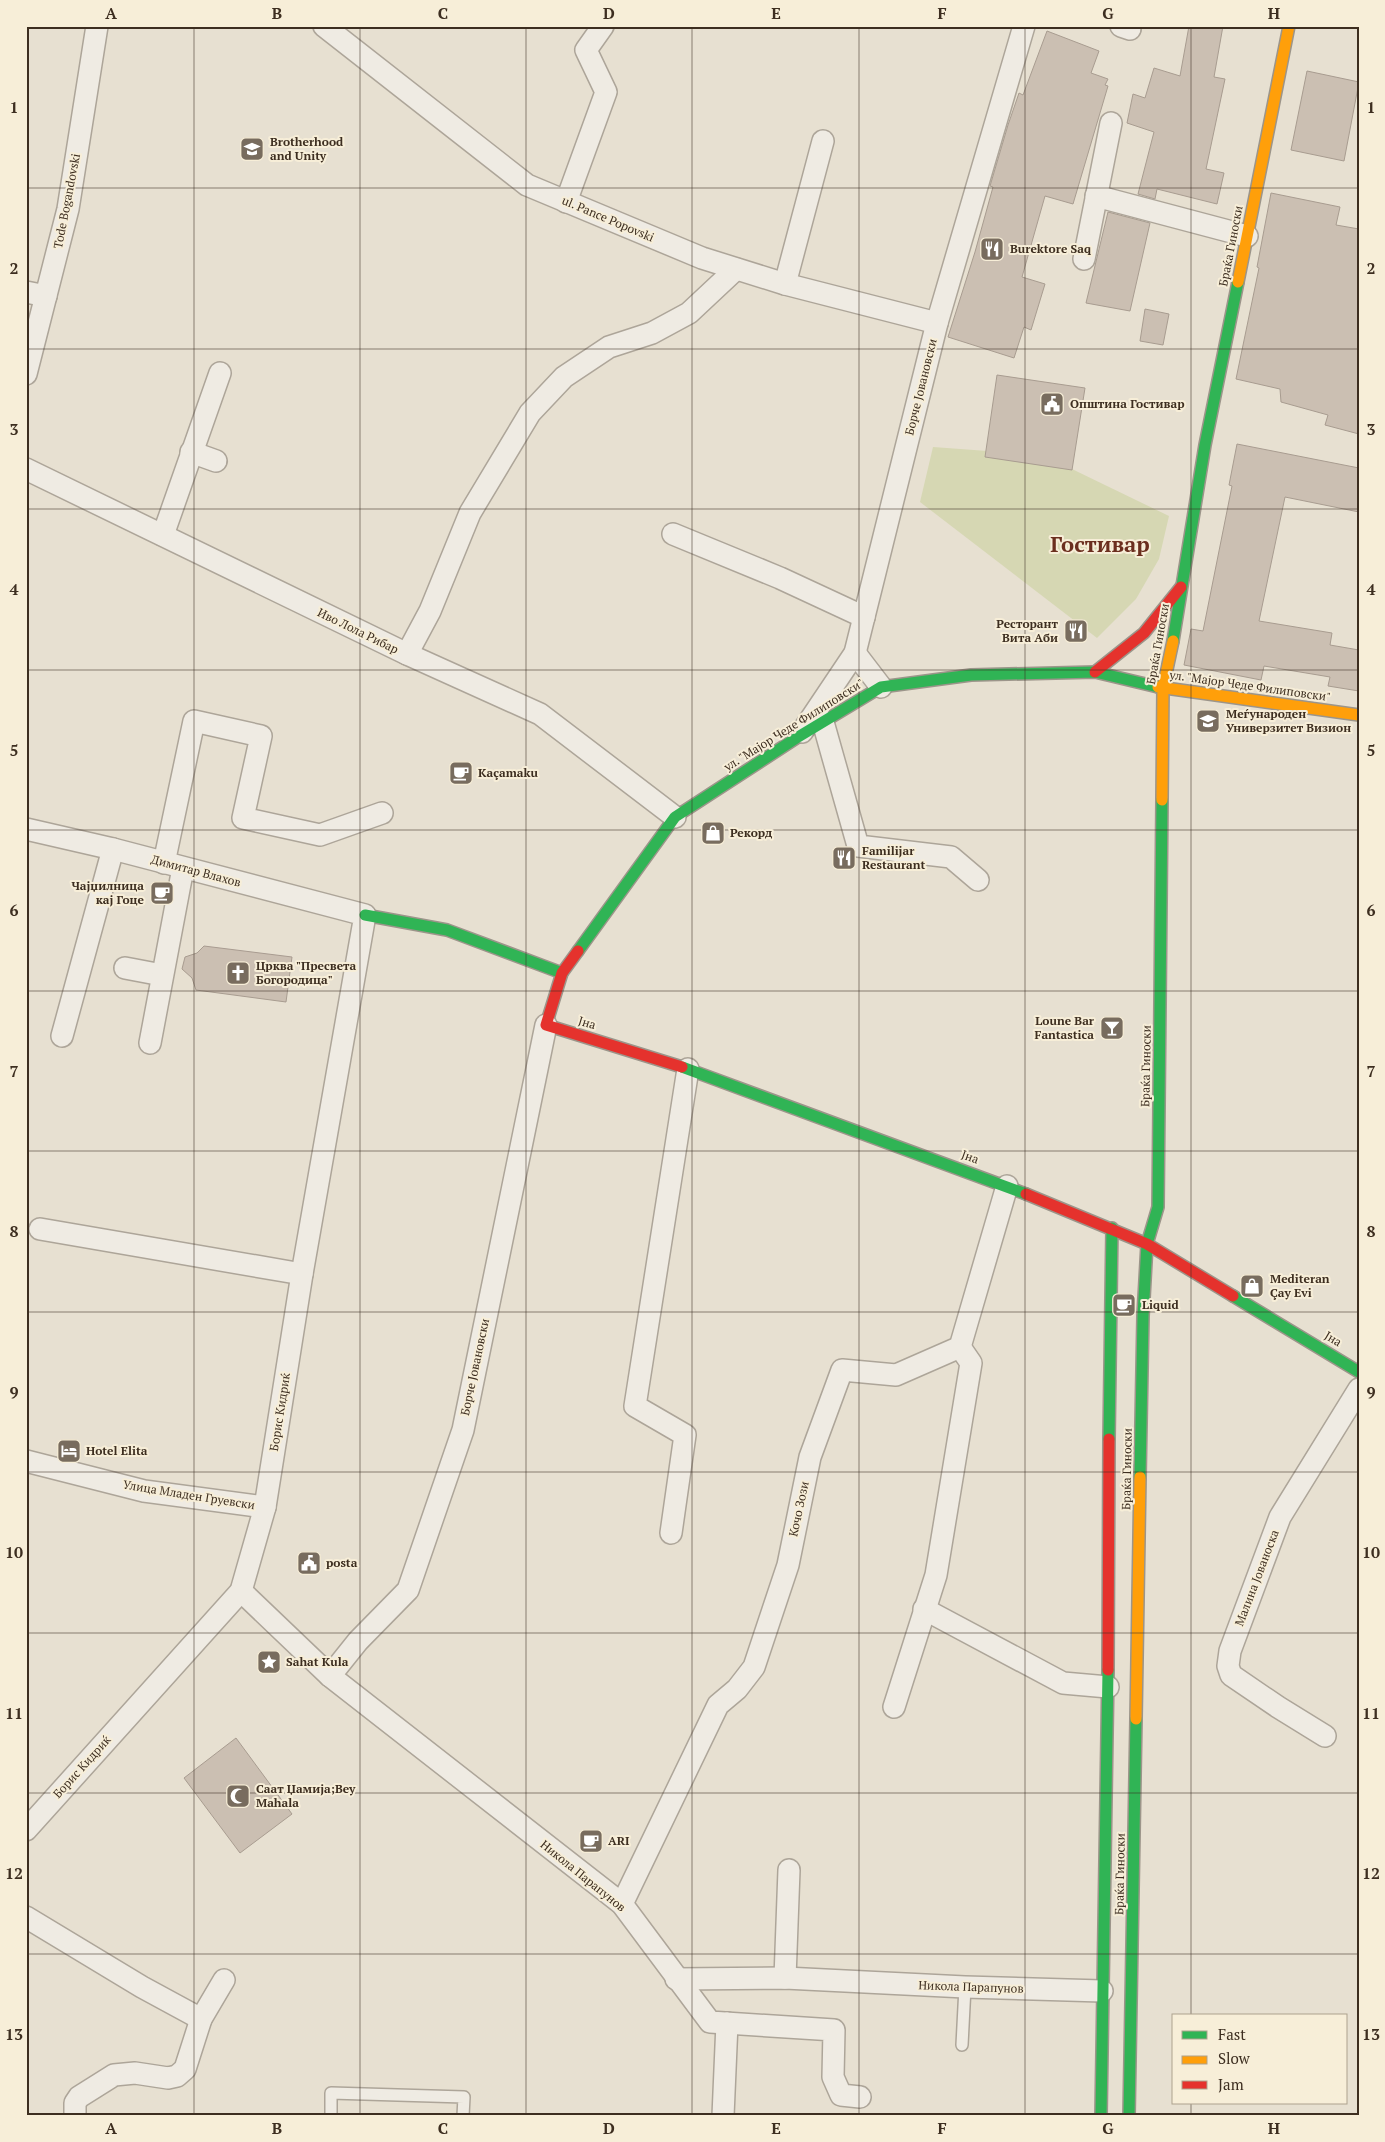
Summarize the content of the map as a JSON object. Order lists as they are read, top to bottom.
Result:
{
  "streets": {
    "street": [
      "Tode Bogandovski",
      "ul. Pance Popovski",
      "Браќа Гиноски",
      "Борче Јовановски",
      "Иво Лола Рибар",
      "ул. \"Мајор Чеде Филиповски\"",
      "Димитар Влахов",
      "Јна",
      "Борис Кидриќ",
      "Улица Младен Груевски",
      "Кочо Зози",
      "Малина Јованоска",
      "Никола Парапунов"
    ]
  },
  "crossings": [
    ["ul. Pance Popovski", "Борче Јовановски"],
    ["Браќа Гиноски", "ул. \"Мајор Чеде Филиповски\""],
    ["Браќа Гиноски", "Јна"],
    ["Браќа Гиноски", "Никола Парапунов"],
    ["Борче Јовановски", "ул. \"Мајор Чеде Филиповски\""],
    ["Борче Јовановски", "Јна"],
    ["Борче Јовановски", "Никола Парапунов"],
    ["Иво Лола Рибар", "ул. \"Мајор Чеде Филиповски\""],
    ["ул. \"Мајор Чеде Филиповски\"", "Јна"],
    ["Димитар Влахов", "Борис Кидриќ"],
    ["Борис Кидриќ", "Улица Младен Груевски"],
    ["Борис Кидриќ", "Никола Парапунов"],
    ["Кочо Зози", "Никола Парапунов"]
  ],
  "districts": ["Гостивар"],
  "places": {
    "school or university": ["Brotherhood and Unity", "Меѓународен Универзитет Визион"],
    "restaurant": ["Burektore Saq", "Ресторант Вита Аби", "Familijar Restaurant"],
    "public building": ["Општина Гостивар", "posta"],
    "cafe": [
      "Kaçamaku",
      "Чајџилница кај Гоце",
      "Liquid",
      "ARI"
    ],
    "shop": ["Рекорд", "Mediteran Çay Evi"],
    "church": ["Црква \"Пресвета Богородица\""],
    "bar": ["Loune Bar Fantastica"],
    "hotel": ["Hotel Elita"],
    "place": ["Sahat Kula"],
    "mosque": ["Саат Џамија;Bey Mahala"]
  },
  "legend": ["Fast", "Slow", "Jam"],
  "grid": {
    "columns": [
      "A",
      "B",
      "C",
      "D",
      "E",
      "F",
      "G",
      "H"
    ],
    "rows": [
      "1",
      "2",
      "3",
      "4",
      "5",
      "6",
      "7",
      "8",
      "9",
      "10",
      "11",
      "12",
      "13"
    ]
  }
}
